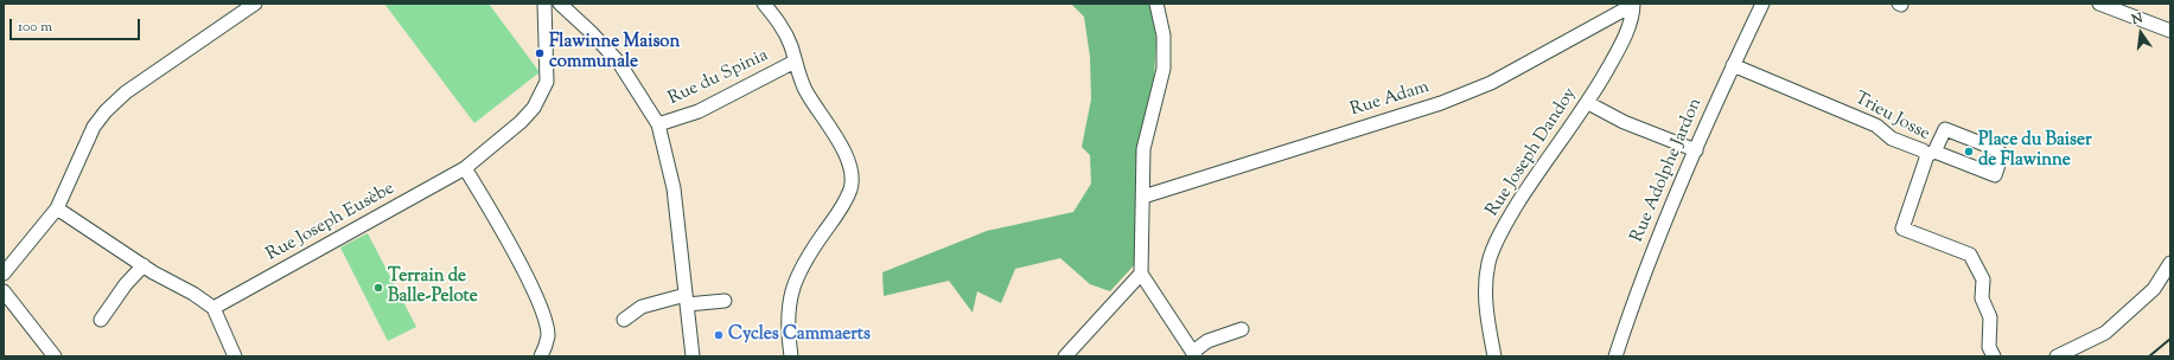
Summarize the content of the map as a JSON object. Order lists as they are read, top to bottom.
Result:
{
  "streets": {
    "street": [
      "Rue du Spinia",
      "Rue Adam",
      "Trieu Josse",
      "Rue Joseph Dandoy",
      "Rue Adolphe Jardon",
      "Rue Joseph Eusèbe"
    ]
  },
  "crossings": [
    ["Rue Adam", "Rue Joseph Dandoy"],
    ["Trieu Josse", "Rue Adolphe Jardon"]
  ],
  "places": [
    "Flawinne Maison communale",
    "Place du Baiser de Flawinne",
    "Terrain de Balle-Pelote",
    "Cycles Cammaerts"
  ],
  "scale_bar": "100 m",
  "north": "top"
}
